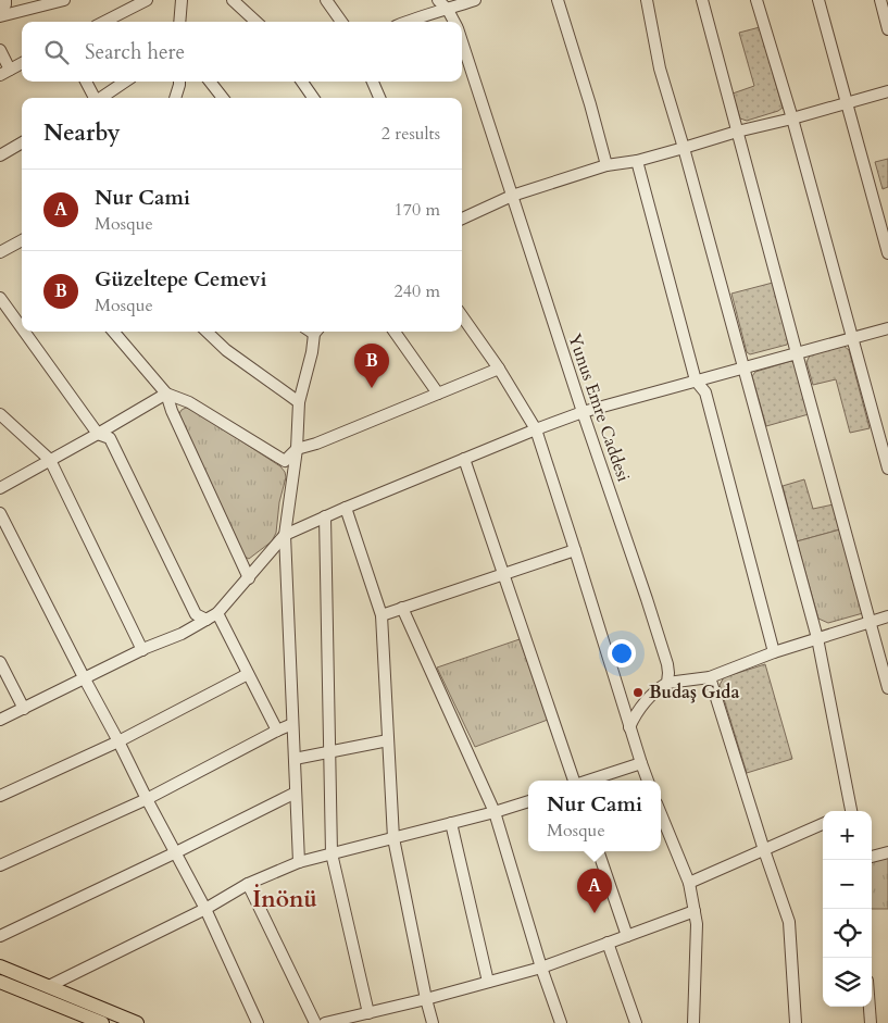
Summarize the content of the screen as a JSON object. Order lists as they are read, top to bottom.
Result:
{
  "streets": {
    "street": ["Yunus Emre Caddesi"]
  },
  "districts": ["İnönü"],
  "places": ["Budaş Gıda"],
  "page": {
    "search": "Search here",
    "heading": ["Nearby", "2 results"],
    "list": [
      {
        "mark": "A",
        "name": "Nur Cami",
        "note": "Mosque",
        "value": "170 m"
      },
      {
        "mark": "B",
        "name": "Güzeltepe Cemevi",
        "note": "Mosque",
        "value": "240 m"
      }
    ],
    "pins": ["B", "A"],
    "popup": ["Nur Cami", "Mosque"],
    "map_buttons": ["+", "−"]
  }
}
